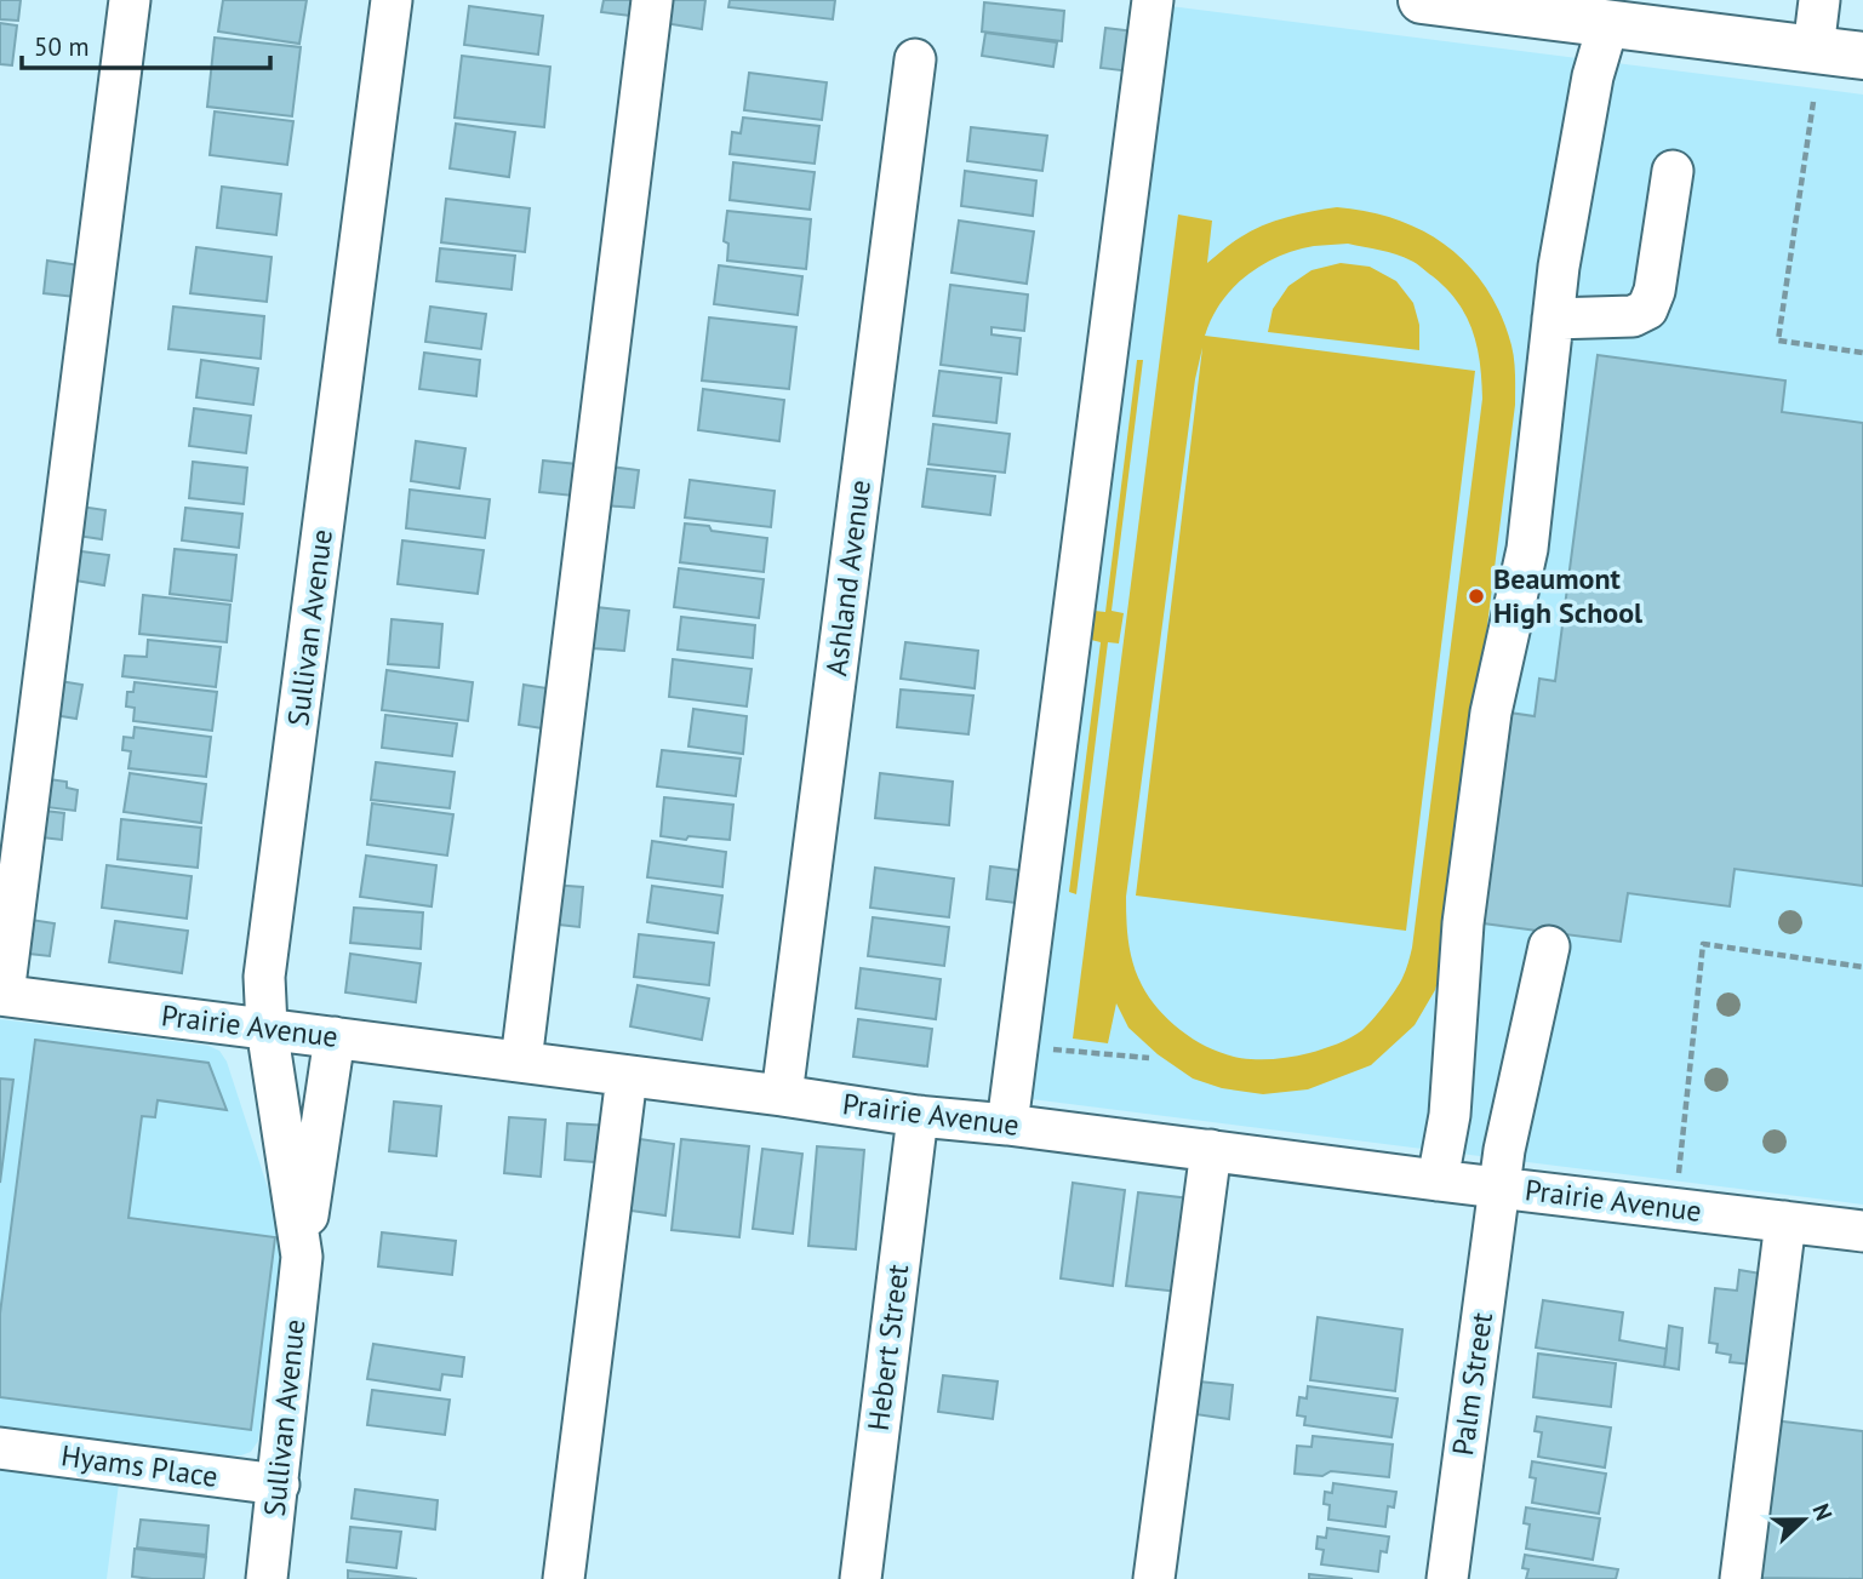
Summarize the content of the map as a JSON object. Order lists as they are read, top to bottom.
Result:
{
  "streets": {
    "street": [
      "Ashland Avenue",
      "Sullivan Avenue",
      "Prairie Avenue",
      "Hebert Street",
      "Palm Street",
      "Hyams Place"
    ]
  },
  "crossings": [
    ["Ashland Avenue", "Prairie Avenue"],
    ["Sullivan Avenue", "Prairie Avenue"],
    ["Sullivan Avenue", "Hyams Place"],
    ["Prairie Avenue", "Hebert Street"],
    ["Prairie Avenue", "Palm Street"]
  ],
  "places": ["Beaumont High School"],
  "scale_bar": "50 m",
  "north": "right"
}
